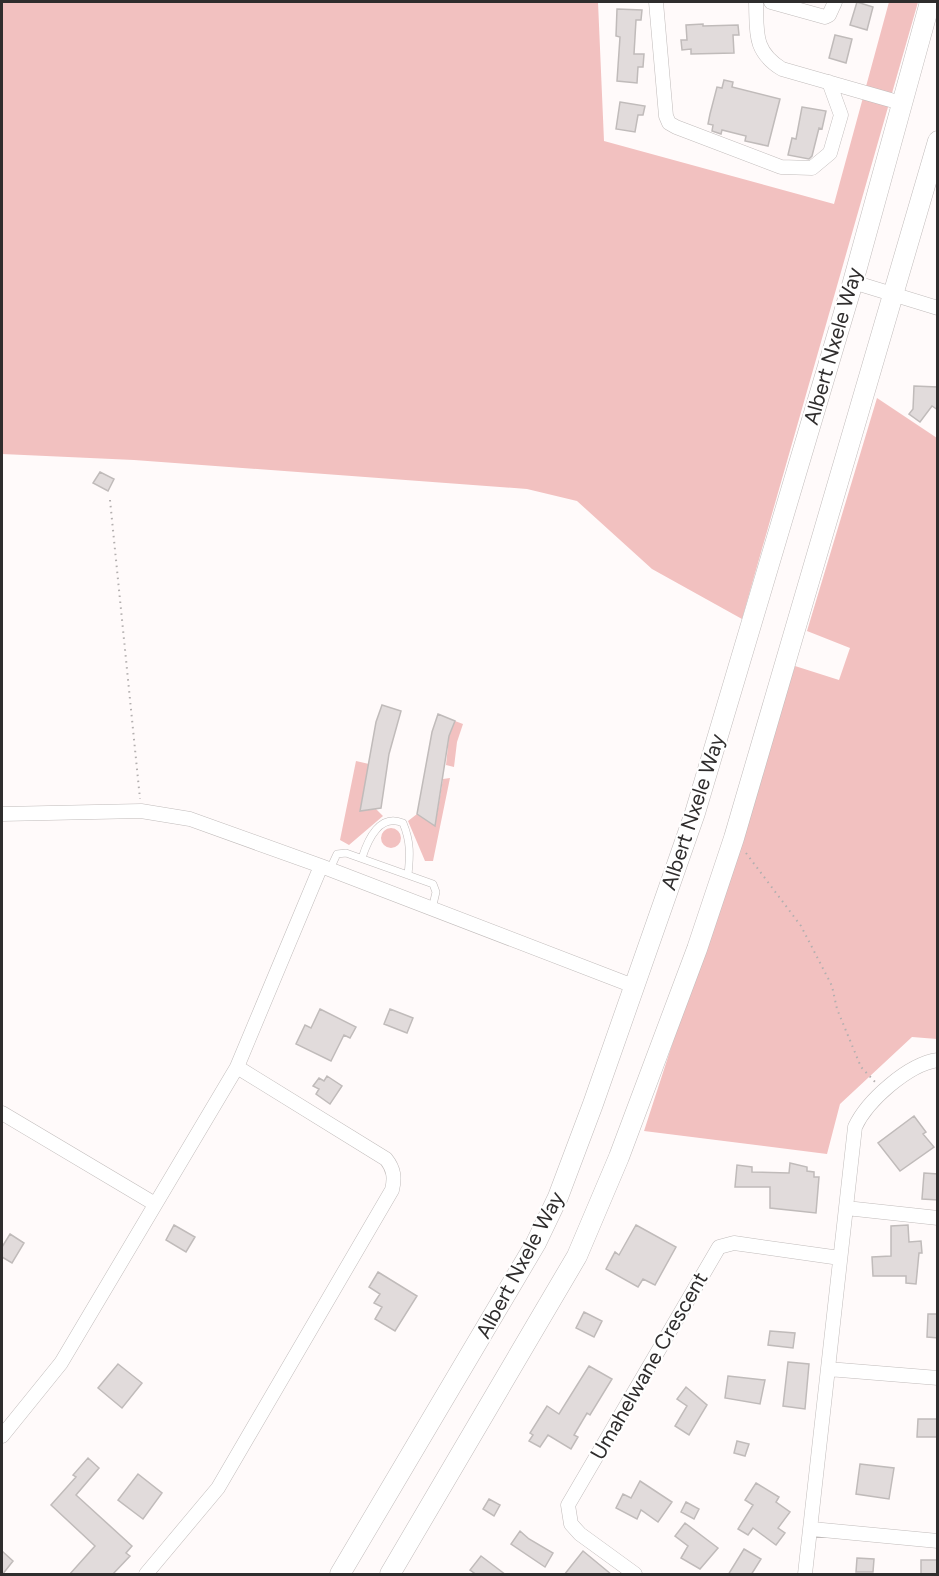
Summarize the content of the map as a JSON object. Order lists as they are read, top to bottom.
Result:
{
  "streets": {
    "main road": ["Albert Nxele Way"],
    "street": ["Umahelwane Crescent"]
  }
}
